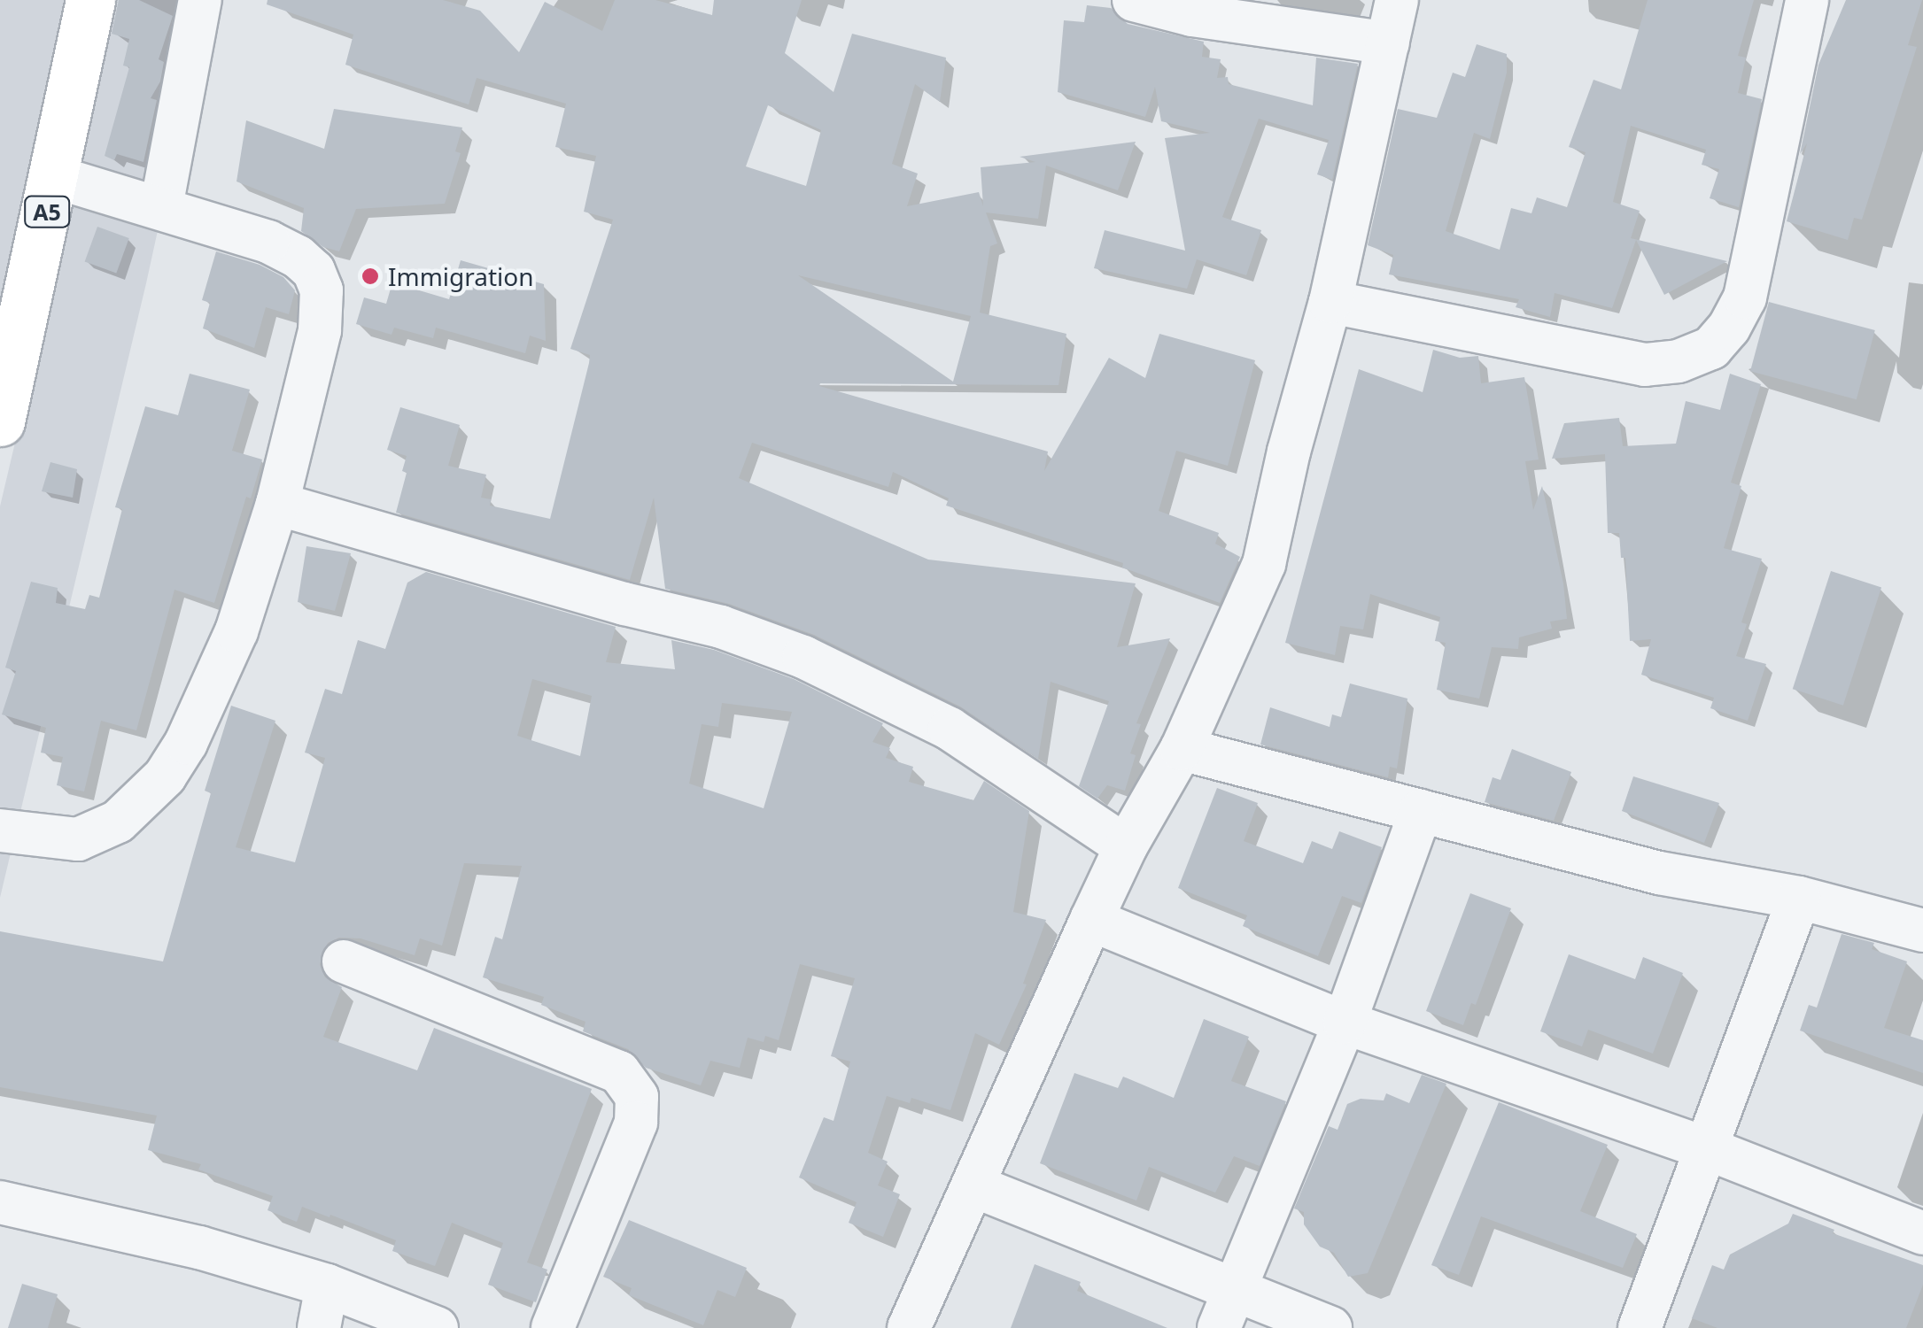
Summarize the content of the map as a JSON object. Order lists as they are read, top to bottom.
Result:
{
  "streets": {
    "highway": ["A5"]
  },
  "places": ["Immigration"]
}
